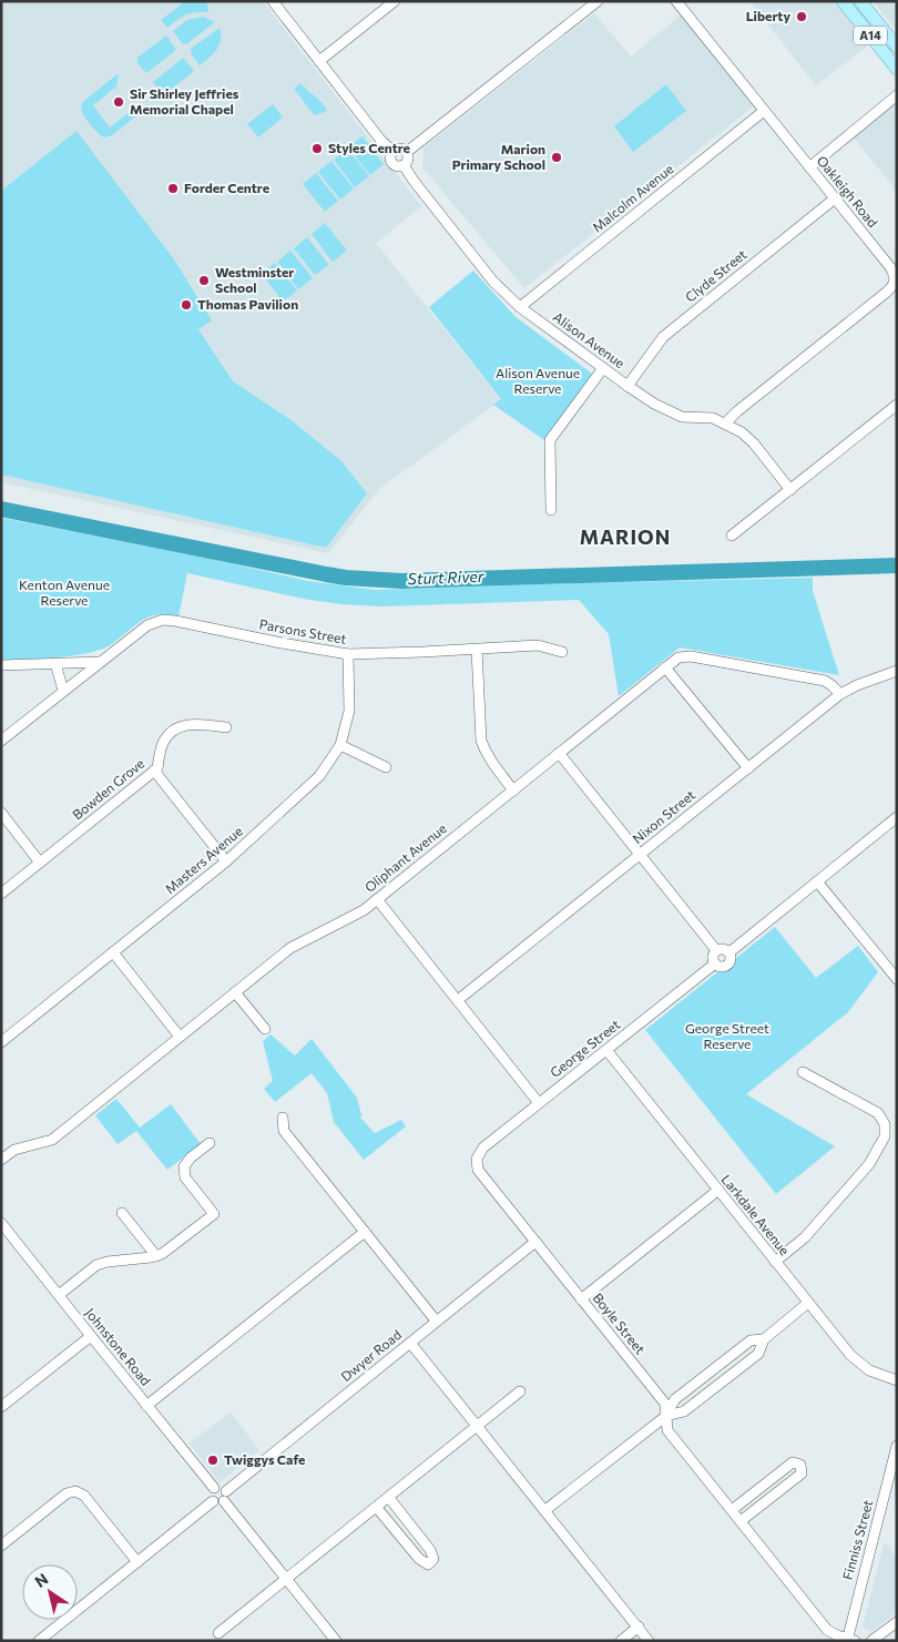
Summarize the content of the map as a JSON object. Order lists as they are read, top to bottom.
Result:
{
  "streets": {
    "main road": ["A14"],
    "street": [
      "Oakleigh Road",
      "Malcolm Avenue",
      "Clyde Street",
      "Alison Avenue",
      "Parsons Street",
      "Bowden Grove",
      "Nixon Street",
      "Oliphant Avenue",
      "Masters Avenue",
      "George Street",
      "Larkdale Avenue",
      "Boyle Street",
      "Johnstone Road",
      "Dwyer Road",
      "Finniss Street"
    ]
  },
  "crossings": [
    ["Oakleigh Road", "Malcolm Avenue"],
    ["Oakleigh Road", "Clyde Street"],
    ["Oakleigh Road", "Alison Avenue"],
    ["Malcolm Avenue", "Alison Avenue"],
    ["Clyde Street", "Alison Avenue"],
    ["Parsons Street", "Masters Avenue"],
    ["Nixon Street", "Oliphant Avenue"],
    ["George Street", "Larkdale Avenue"],
    ["George Street", "Boyle Street"],
    ["Boyle Street", "Dwyer Road"],
    ["Boyle Street", "Finniss Street"],
    ["Johnstone Road", "Dwyer Road"]
  ],
  "districts": ["MARION"],
  "water": ["Sturt River"],
  "parks": ["Alison Avenue Reserve", "Kenton Avenue Reserve", "George Street Reserve"],
  "places": [
    "Liberty",
    "Sir Shirley Jeffries Memorial Chapel",
    "Styles Centre",
    "Marion Primary School",
    "Forder Centre",
    "Westminster School",
    "Thomas Pavilion",
    "Twiggys Cafe"
  ],
  "north": "top left"
}
